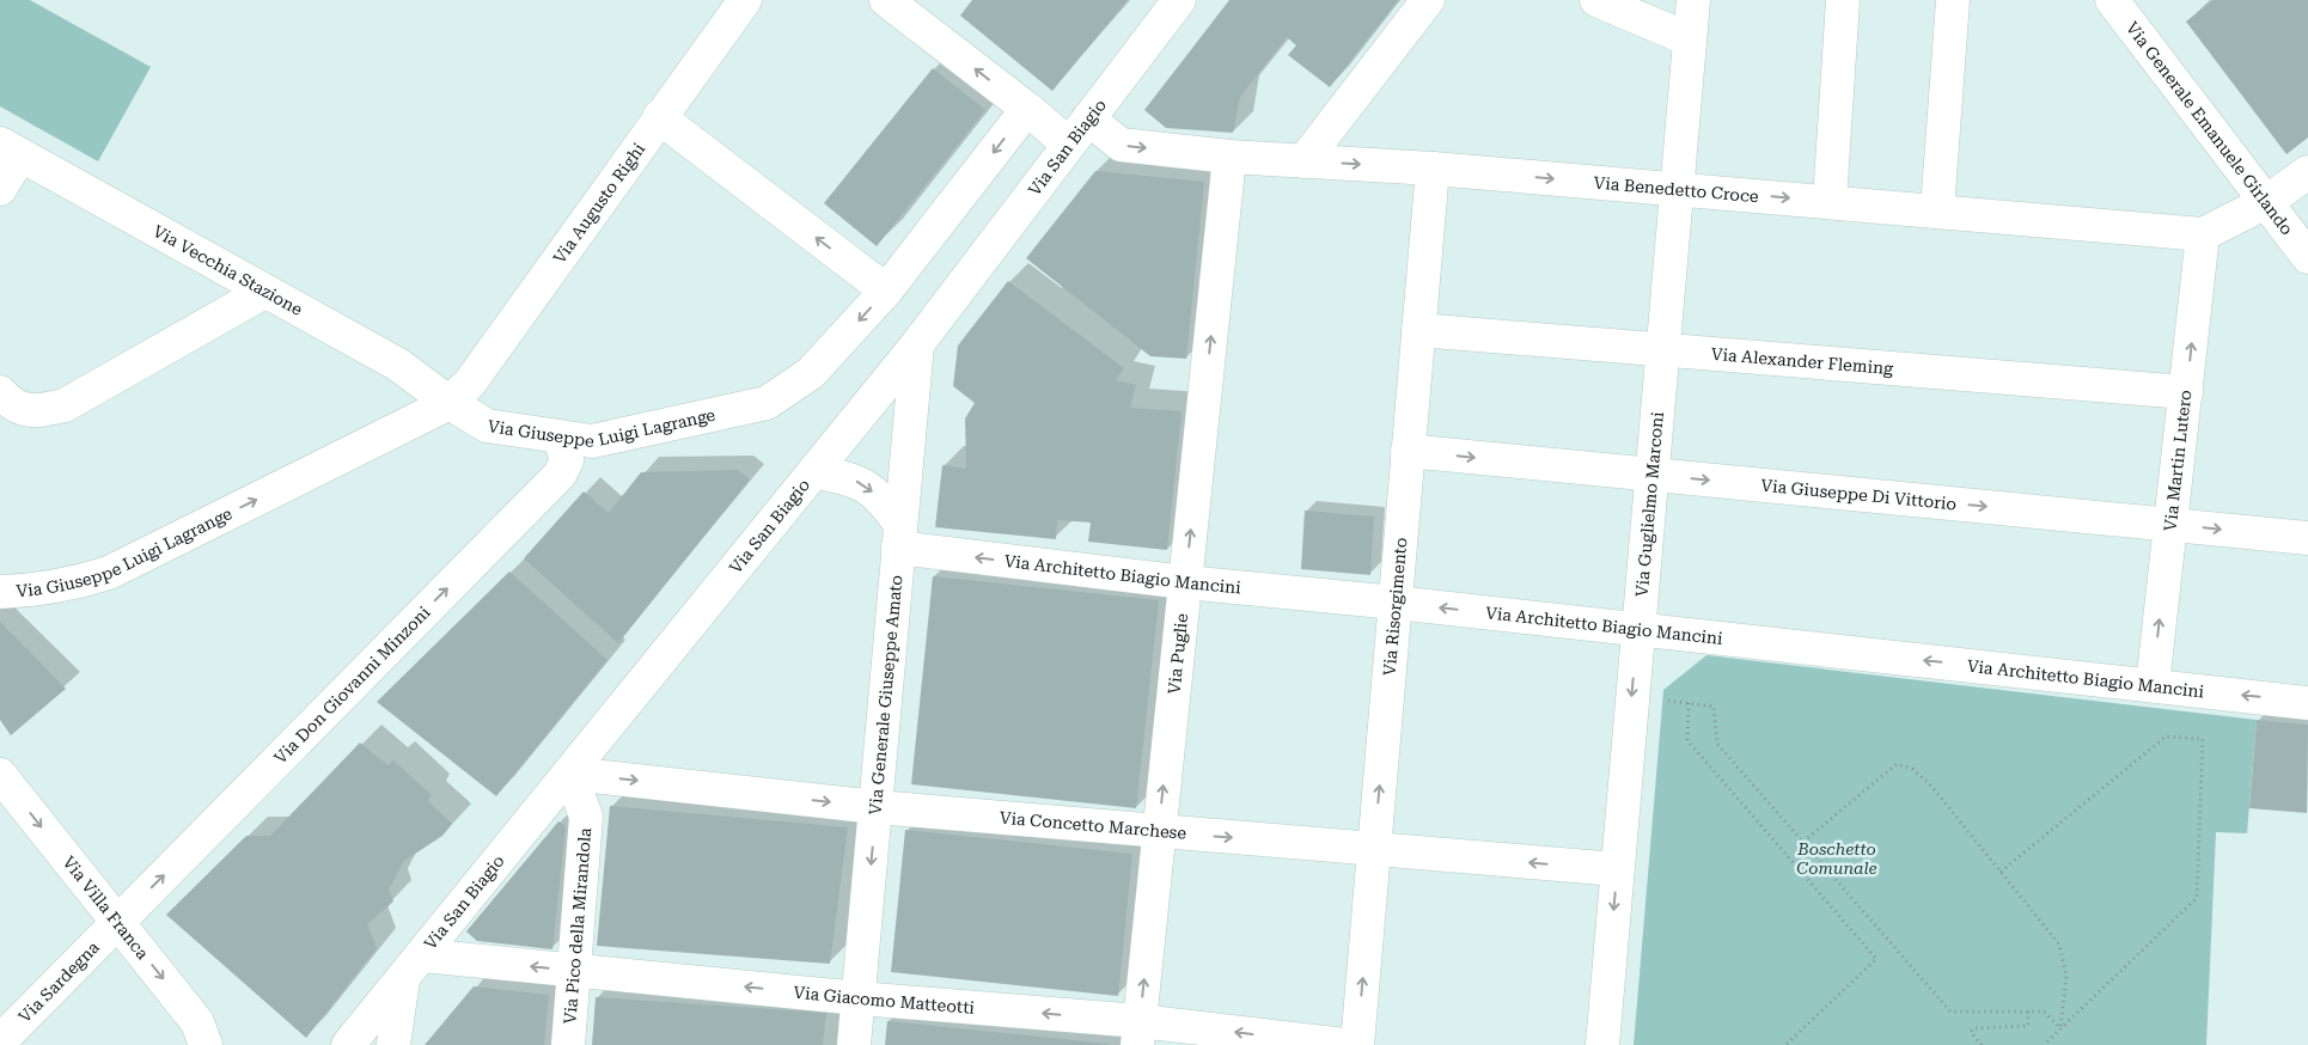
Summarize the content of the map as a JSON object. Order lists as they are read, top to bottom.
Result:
{
  "streets": {
    "street": [
      "Via Generale Emanuele Girlando",
      "Via San Biagio",
      "Via Benedetto Croce",
      "Via Augusto Righi",
      "Via Vecchia Stazione",
      "Via Alexander Fleming",
      "Via Giuseppe Luigi Lagrange",
      "Via Martin Lutero",
      "Via Giuseppe Di Vittorio",
      "Via Guglielmo Marconi",
      "Via Architetto Biagio Mancini",
      "Via Risorgimento",
      "Via Puglie",
      "Via Don Giovanni Minzoni",
      "Via Generale Giuseppe Amato",
      "Via Concetto Marchese",
      "Via Villa Franca",
      "Via Pico della Mirandola",
      "Via Sardegna",
      "Via Giacomo Matteotti"
    ]
  },
  "crossings": [
    ["Via San Biagio", "Via Benedetto Croce"],
    ["Via San Biagio", "Via Generale Giuseppe Amato"],
    ["Via San Biagio", "Via Concetto Marchese"],
    ["Via San Biagio", "Via Pico della Mirandola"],
    ["Via San Biagio", "Via Giacomo Matteotti"],
    ["Via Benedetto Croce", "Via Martin Lutero"],
    ["Via Benedetto Croce", "Via Guglielmo Marconi"],
    ["Via Benedetto Croce", "Via Risorgimento"],
    ["Via Benedetto Croce", "Via Puglie"],
    ["Via Augusto Righi", "Via Vecchia Stazione"],
    ["Via Augusto Righi", "Via Giuseppe Luigi Lagrange"],
    ["Via Vecchia Stazione", "Via Giuseppe Luigi Lagrange"],
    ["Via Alexander Fleming", "Via Martin Lutero"],
    ["Via Alexander Fleming", "Via Guglielmo Marconi"],
    ["Via Alexander Fleming", "Via Risorgimento"],
    ["Via Giuseppe Luigi Lagrange", "Via Don Giovanni Minzoni"],
    ["Via Martin Lutero", "Via Giuseppe Di Vittorio"],
    ["Via Martin Lutero", "Via Architetto Biagio Mancini"],
    ["Via Giuseppe Di Vittorio", "Via Guglielmo Marconi"],
    ["Via Giuseppe Di Vittorio", "Via Risorgimento"],
    ["Via Guglielmo Marconi", "Via Architetto Biagio Mancini"],
    ["Via Guglielmo Marconi", "Via Concetto Marchese"],
    ["Via Architetto Biagio Mancini", "Via Risorgimento"],
    ["Via Architetto Biagio Mancini", "Via Puglie"],
    ["Via Architetto Biagio Mancini", "Via Generale Giuseppe Amato"],
    ["Via Risorgimento", "Via Concetto Marchese"],
    ["Via Puglie", "Via Concetto Marchese"],
    ["Via Puglie", "Via Giacomo Matteotti"],
    ["Via Don Giovanni Minzoni", "Via Villa Franca"],
    ["Via Don Giovanni Minzoni", "Via Sardegna"],
    ["Via Generale Giuseppe Amato", "Via Concetto Marchese"],
    ["Via Generale Giuseppe Amato", "Via Giacomo Matteotti"],
    ["Via Concetto Marchese", "Via Pico della Mirandola"],
    ["Via Villa Franca", "Via Sardegna"],
    ["Via Pico della Mirandola", "Via Giacomo Matteotti"]
  ],
  "one_way": [
    "Via Benedetto Croce",
    "Via Martin Lutero",
    "Via Giuseppe Di Vittorio",
    "Via Architetto Biagio Mancini",
    "Via Risorgimento",
    "Via Puglie",
    "Via Don Giovanni Minzoni",
    "Via Villa Franca",
    "Via Giacomo Matteotti"
  ],
  "parks": ["Boschetto Comunale"]
}
